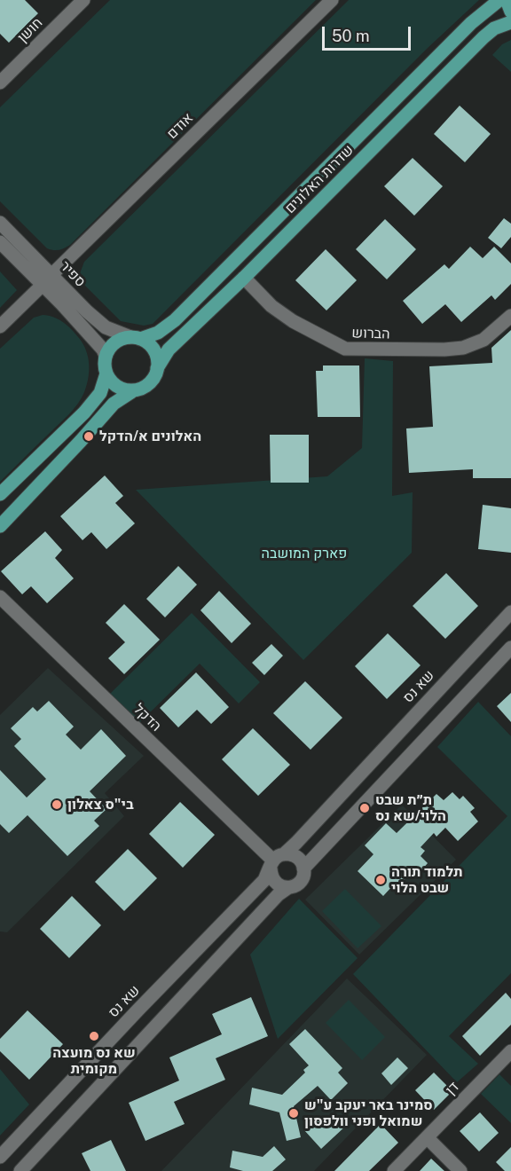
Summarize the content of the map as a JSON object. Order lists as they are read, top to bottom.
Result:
{
  "streets": {
    "main road": ["שדרות האלונים"],
    "street": [
      "חושן",
      "אודם",
      "ספיר",
      "הברוש",
      "שא נס",
      "הדקל",
      "דן"
    ]
  },
  "crossings": [
    ["אודם", "ספיר"],
    ["שדרות האלונים", "ספיר"],
    ["שדרות האלונים", "הברוש"],
    ["שא נס", "הדקל"]
  ],
  "parks": ["פארק המושבה"],
  "places": [
    "האלונים א/הדקל",
    "בי\"ס צאלון",
    "ת״ת שבט הלוי/שא נס",
    "תלמוד תורה שבט הלוי",
    "שא נס מועצה מקומית",
    "סמינר באר יעקב ע\"ש שמואל ופני וולפסון"
  ],
  "scale_bar": "50 m"
}
